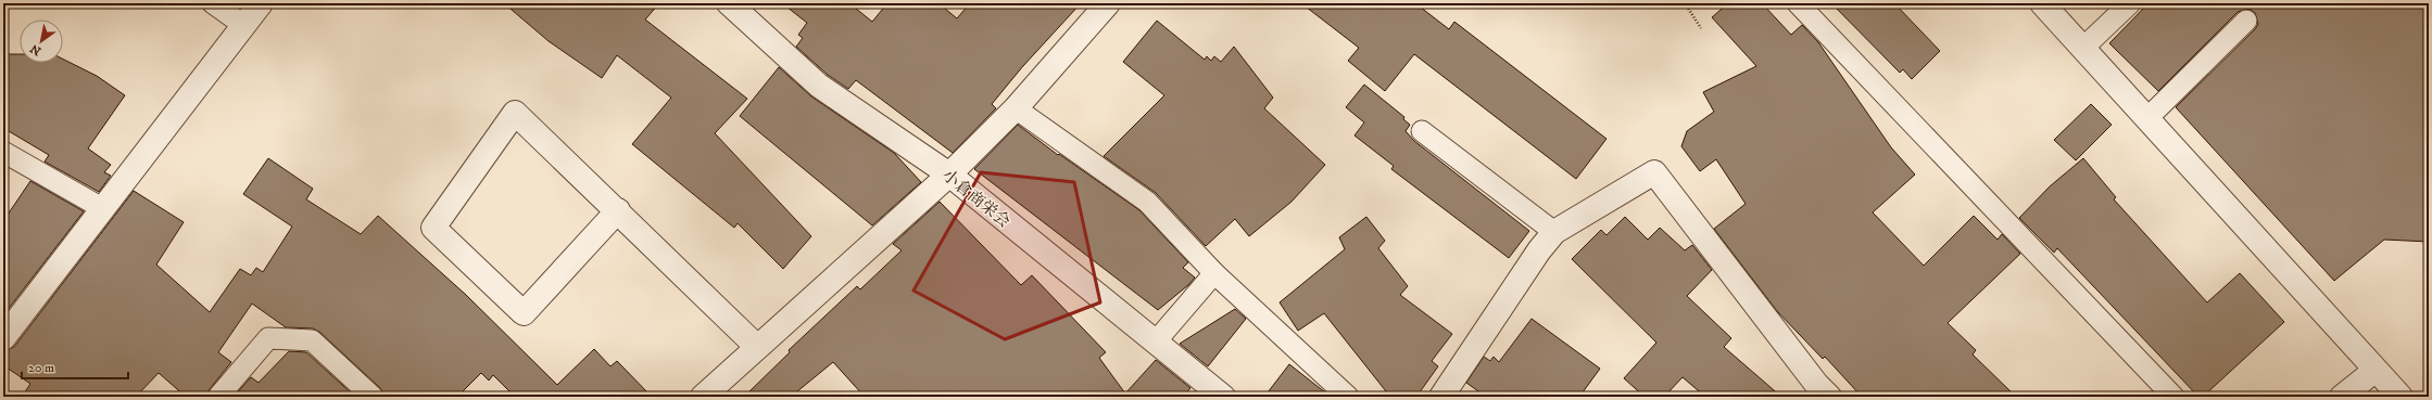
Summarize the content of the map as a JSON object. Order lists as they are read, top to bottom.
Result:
{
  "streets": {
    "street": ["小倉商栄会"]
  },
  "scale_bar": "20 m",
  "north": "bottom left"
}
